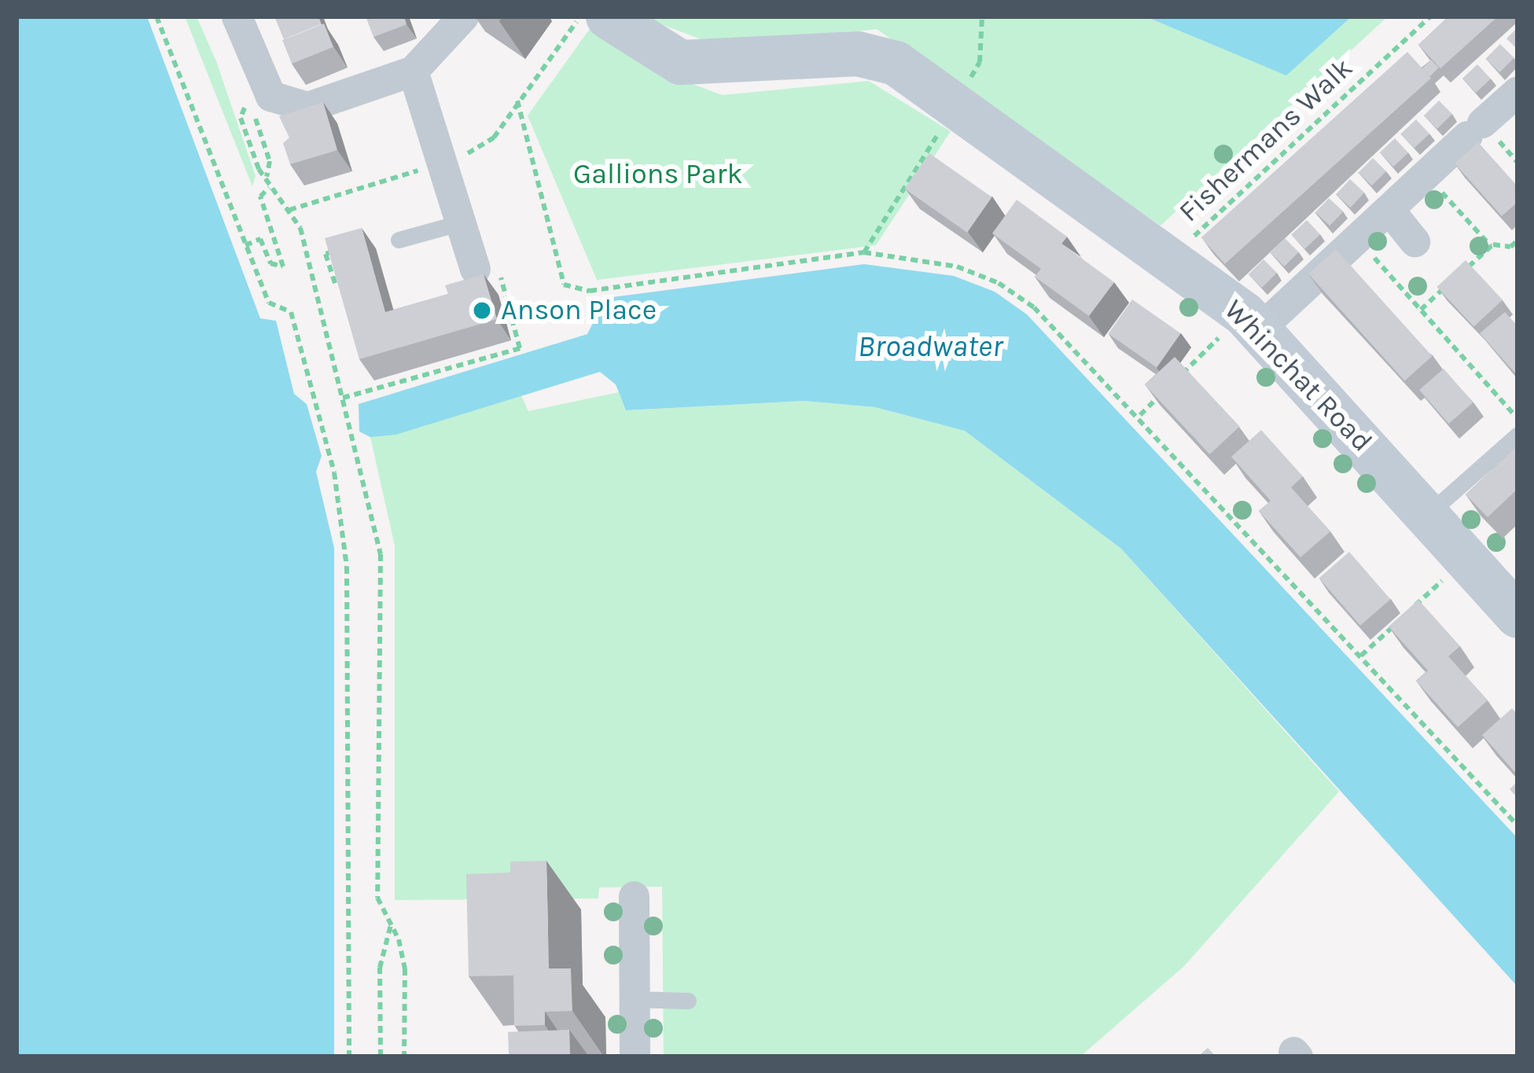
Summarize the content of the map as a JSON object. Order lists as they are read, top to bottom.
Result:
{
  "streets": {
    "street": ["Whinchat Road"],
    "path": ["Fishermans Walk"]
  },
  "crossings": [
    ["Fishermans Walk", "Whinchat Road"]
  ],
  "water": ["Broadwater"],
  "parks": ["Gallions Park"],
  "places": ["Anson Place"]
}
